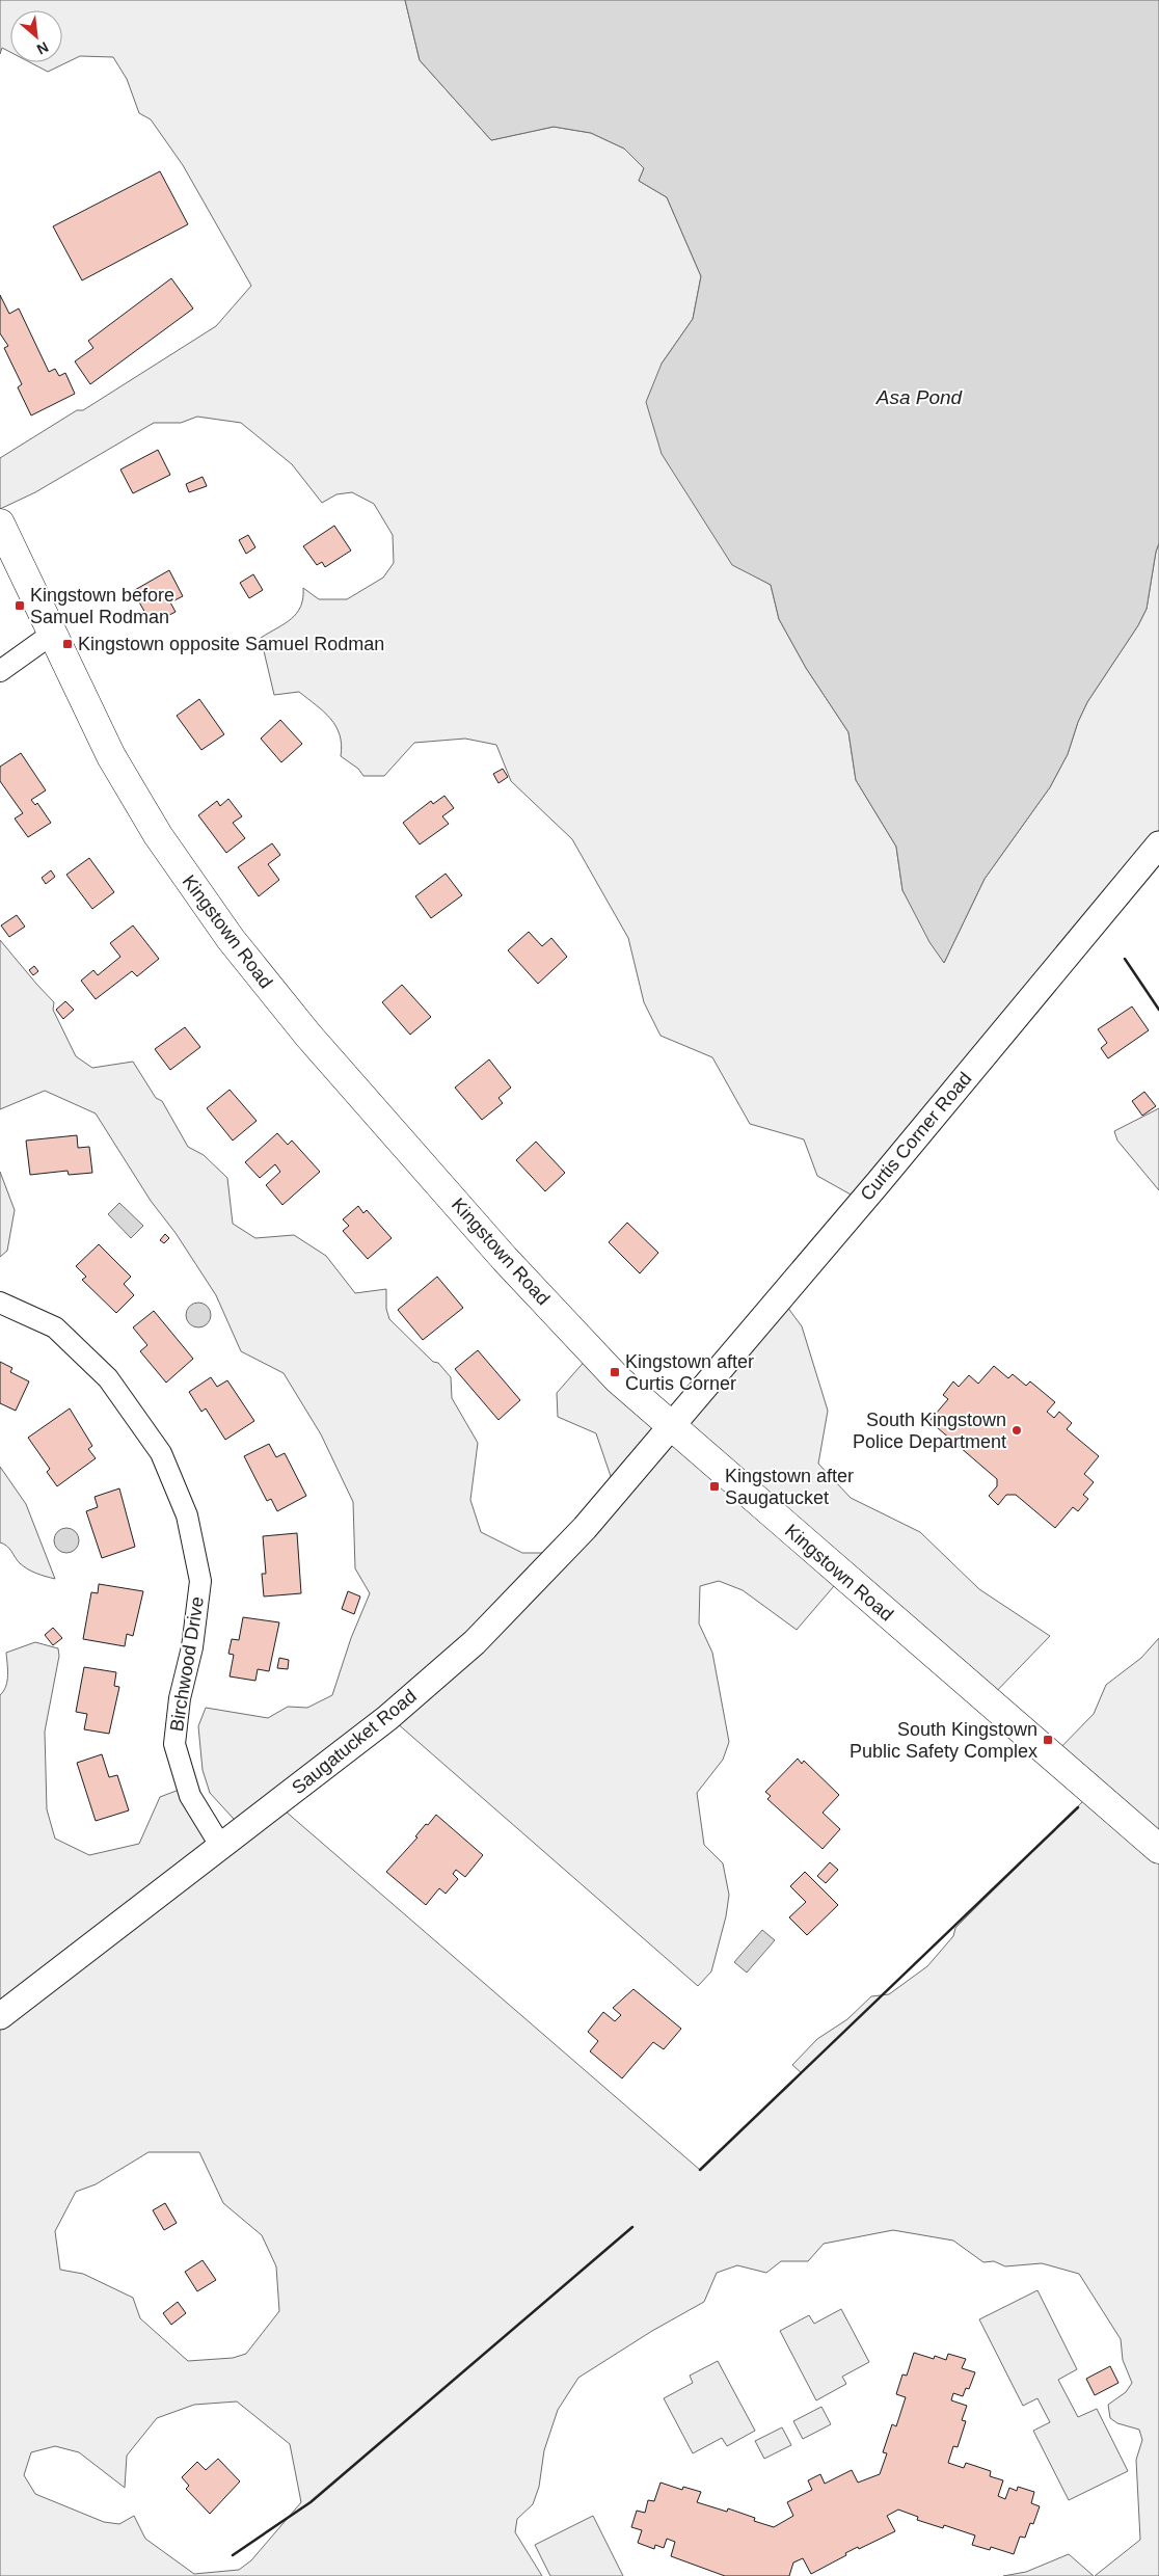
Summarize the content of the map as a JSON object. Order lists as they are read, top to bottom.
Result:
{
  "streets": {
    "main road": ["Kingstown Road"],
    "street": ["Curtis Corner Road", "Birchwood Drive", "Saugatucket Road"]
  },
  "crossings": [
    ["Kingstown Road", "Curtis Corner Road"],
    ["Kingstown Road", "Saugatucket Road"],
    ["Curtis Corner Road", "Saugatucket Road"],
    ["Birchwood Drive", "Saugatucket Road"]
  ],
  "water": ["Asa Pond"],
  "places": {
    "transit": [
      "Kingstown before Samuel Rodman",
      "Kingstown opposite Samuel Rodman",
      "Kingstown after Curtis Corner",
      "Kingstown after Saugatucket",
      "South Kingstown Public Safety Complex"
    ],
    "other": ["South Kingstown Police Department"]
  },
  "north": "bottom right"
}
